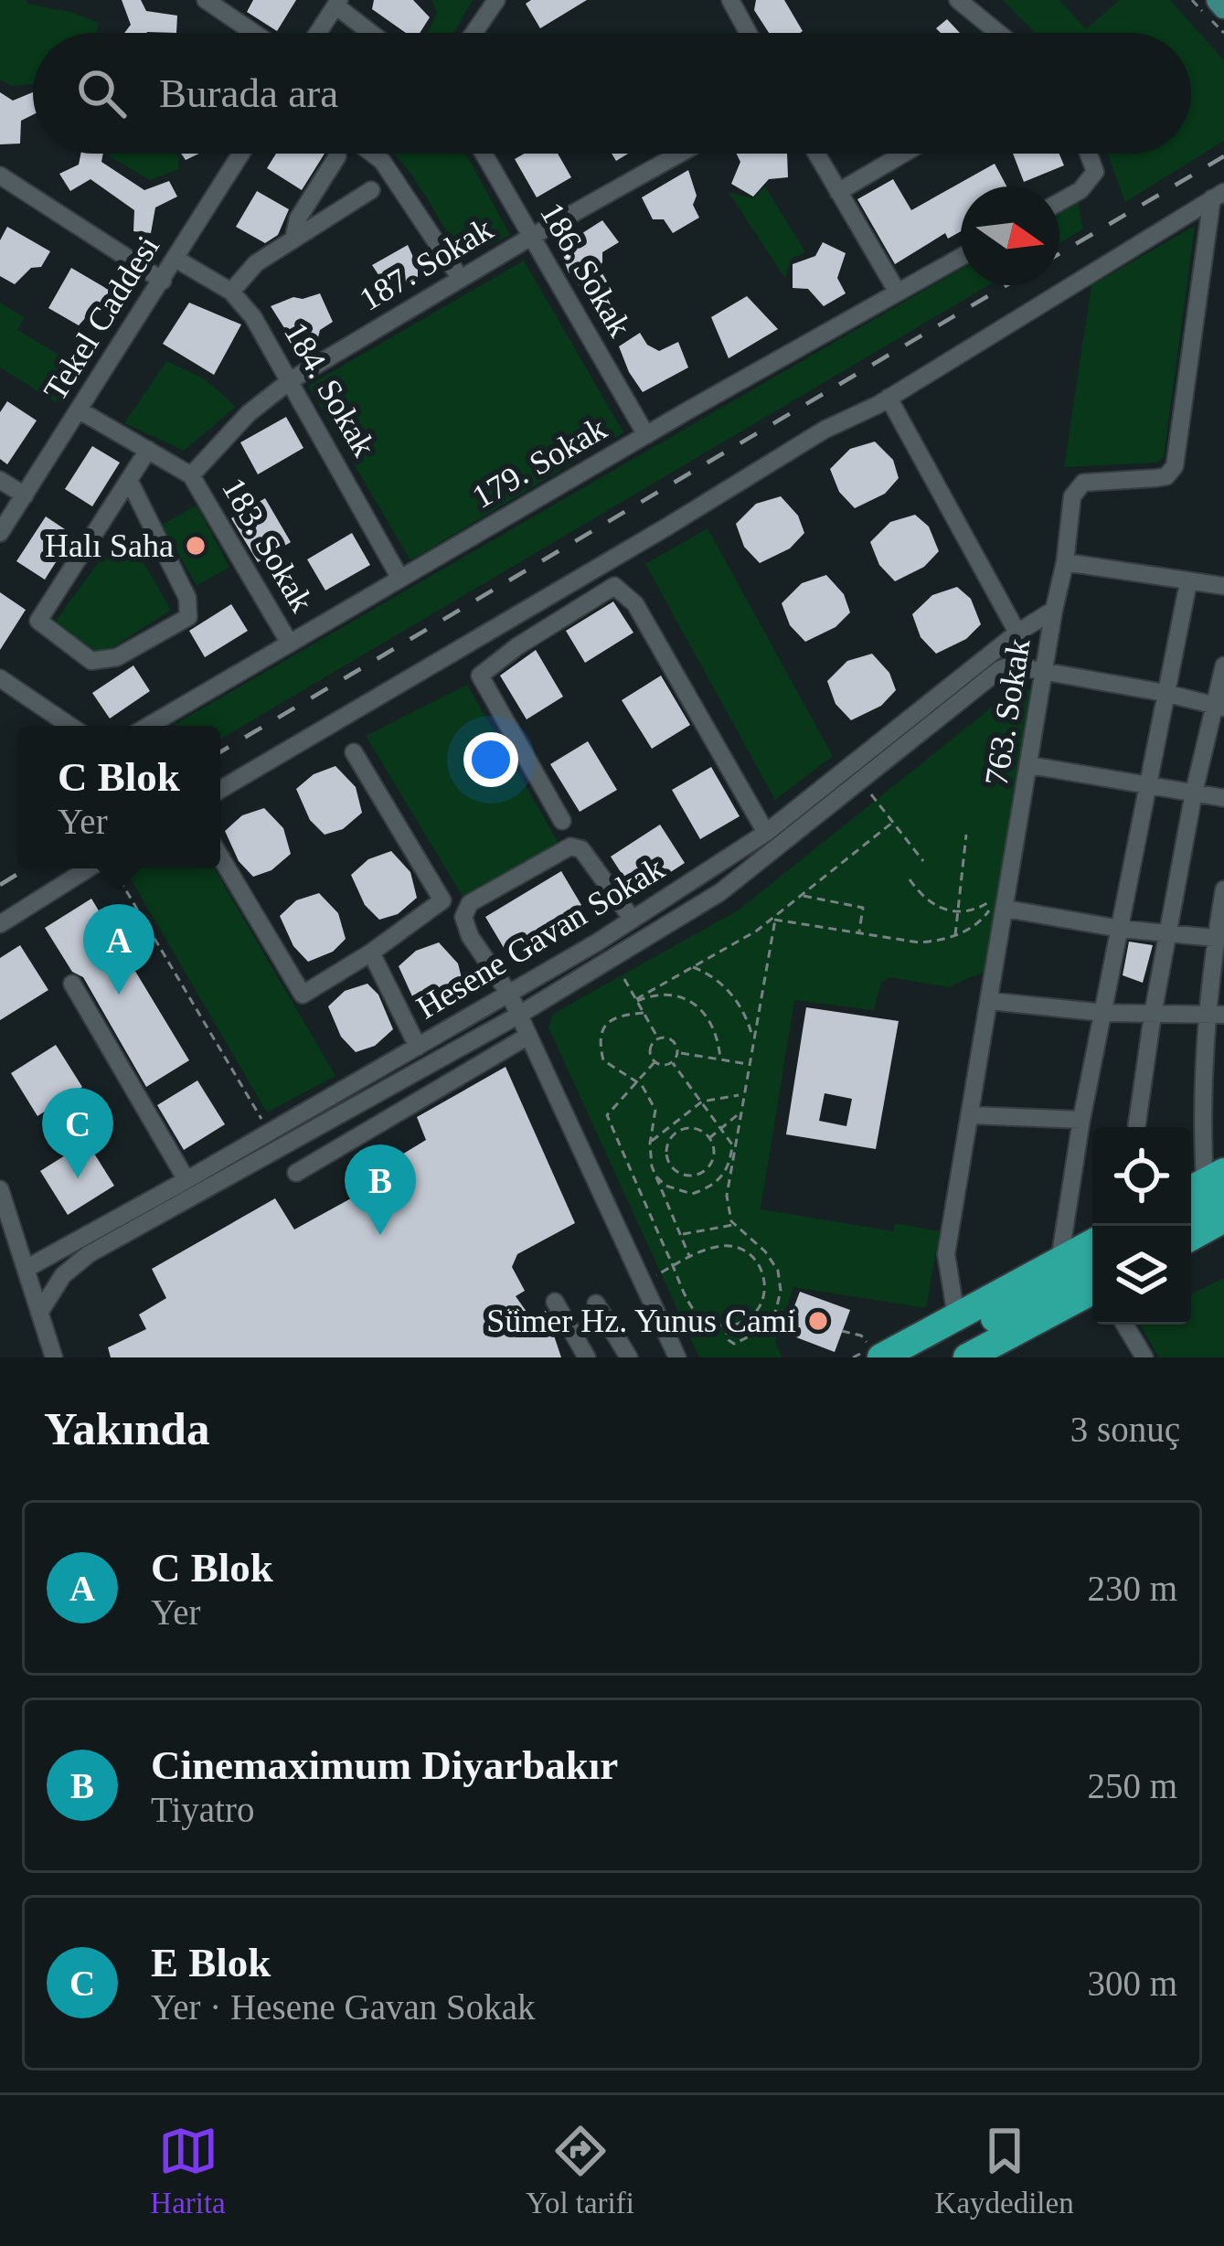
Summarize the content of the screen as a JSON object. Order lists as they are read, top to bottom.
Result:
{
  "streets": {
    "street": [
      "187. Sokak",
      "186. Sokak",
      "Tekel Caddesi",
      "184. Sokak",
      "179. Sokak",
      "183. Sokak",
      "763. Sokak",
      "Hesene Gavan Sokak"
    ]
  },
  "crossings": [
    ["187. Sokak", "186. Sokak"],
    ["187. Sokak", "184. Sokak"],
    ["187. Sokak", "183. Sokak"],
    ["186. Sokak", "179. Sokak"],
    ["Tekel Caddesi", "184. Sokak"],
    ["Tekel Caddesi", "183. Sokak"],
    ["184. Sokak", "179. Sokak"],
    ["179. Sokak", "183. Sokak"],
    ["763. Sokak", "Hesene Gavan Sokak"]
  ],
  "places": ["Halı Saha", "Sümer Hz. Yunus Cami"],
  "north": "right",
  "page": {
    "search": "Burada ara",
    "popup": ["C Blok", "Yer"],
    "pins": ["A", "C", "B"],
    "heading": ["Yakında", "3 sonuç"],
    "list": [
      {
        "mark": "A",
        "name": "C Blok",
        "note": "Yer",
        "value": "230 m"
      },
      {
        "mark": "B",
        "name": "Cinemaximum Diyarbakır",
        "note": "Tiyatro",
        "value": "250 m"
      },
      {
        "mark": "C",
        "name": "E Blok",
        "note": "Yer · Hesene Gavan Sokak",
        "value": "300 m"
      }
    ],
    "nav": ["Harita", "Yol tarifi", "Kaydedilen"]
  }
}
